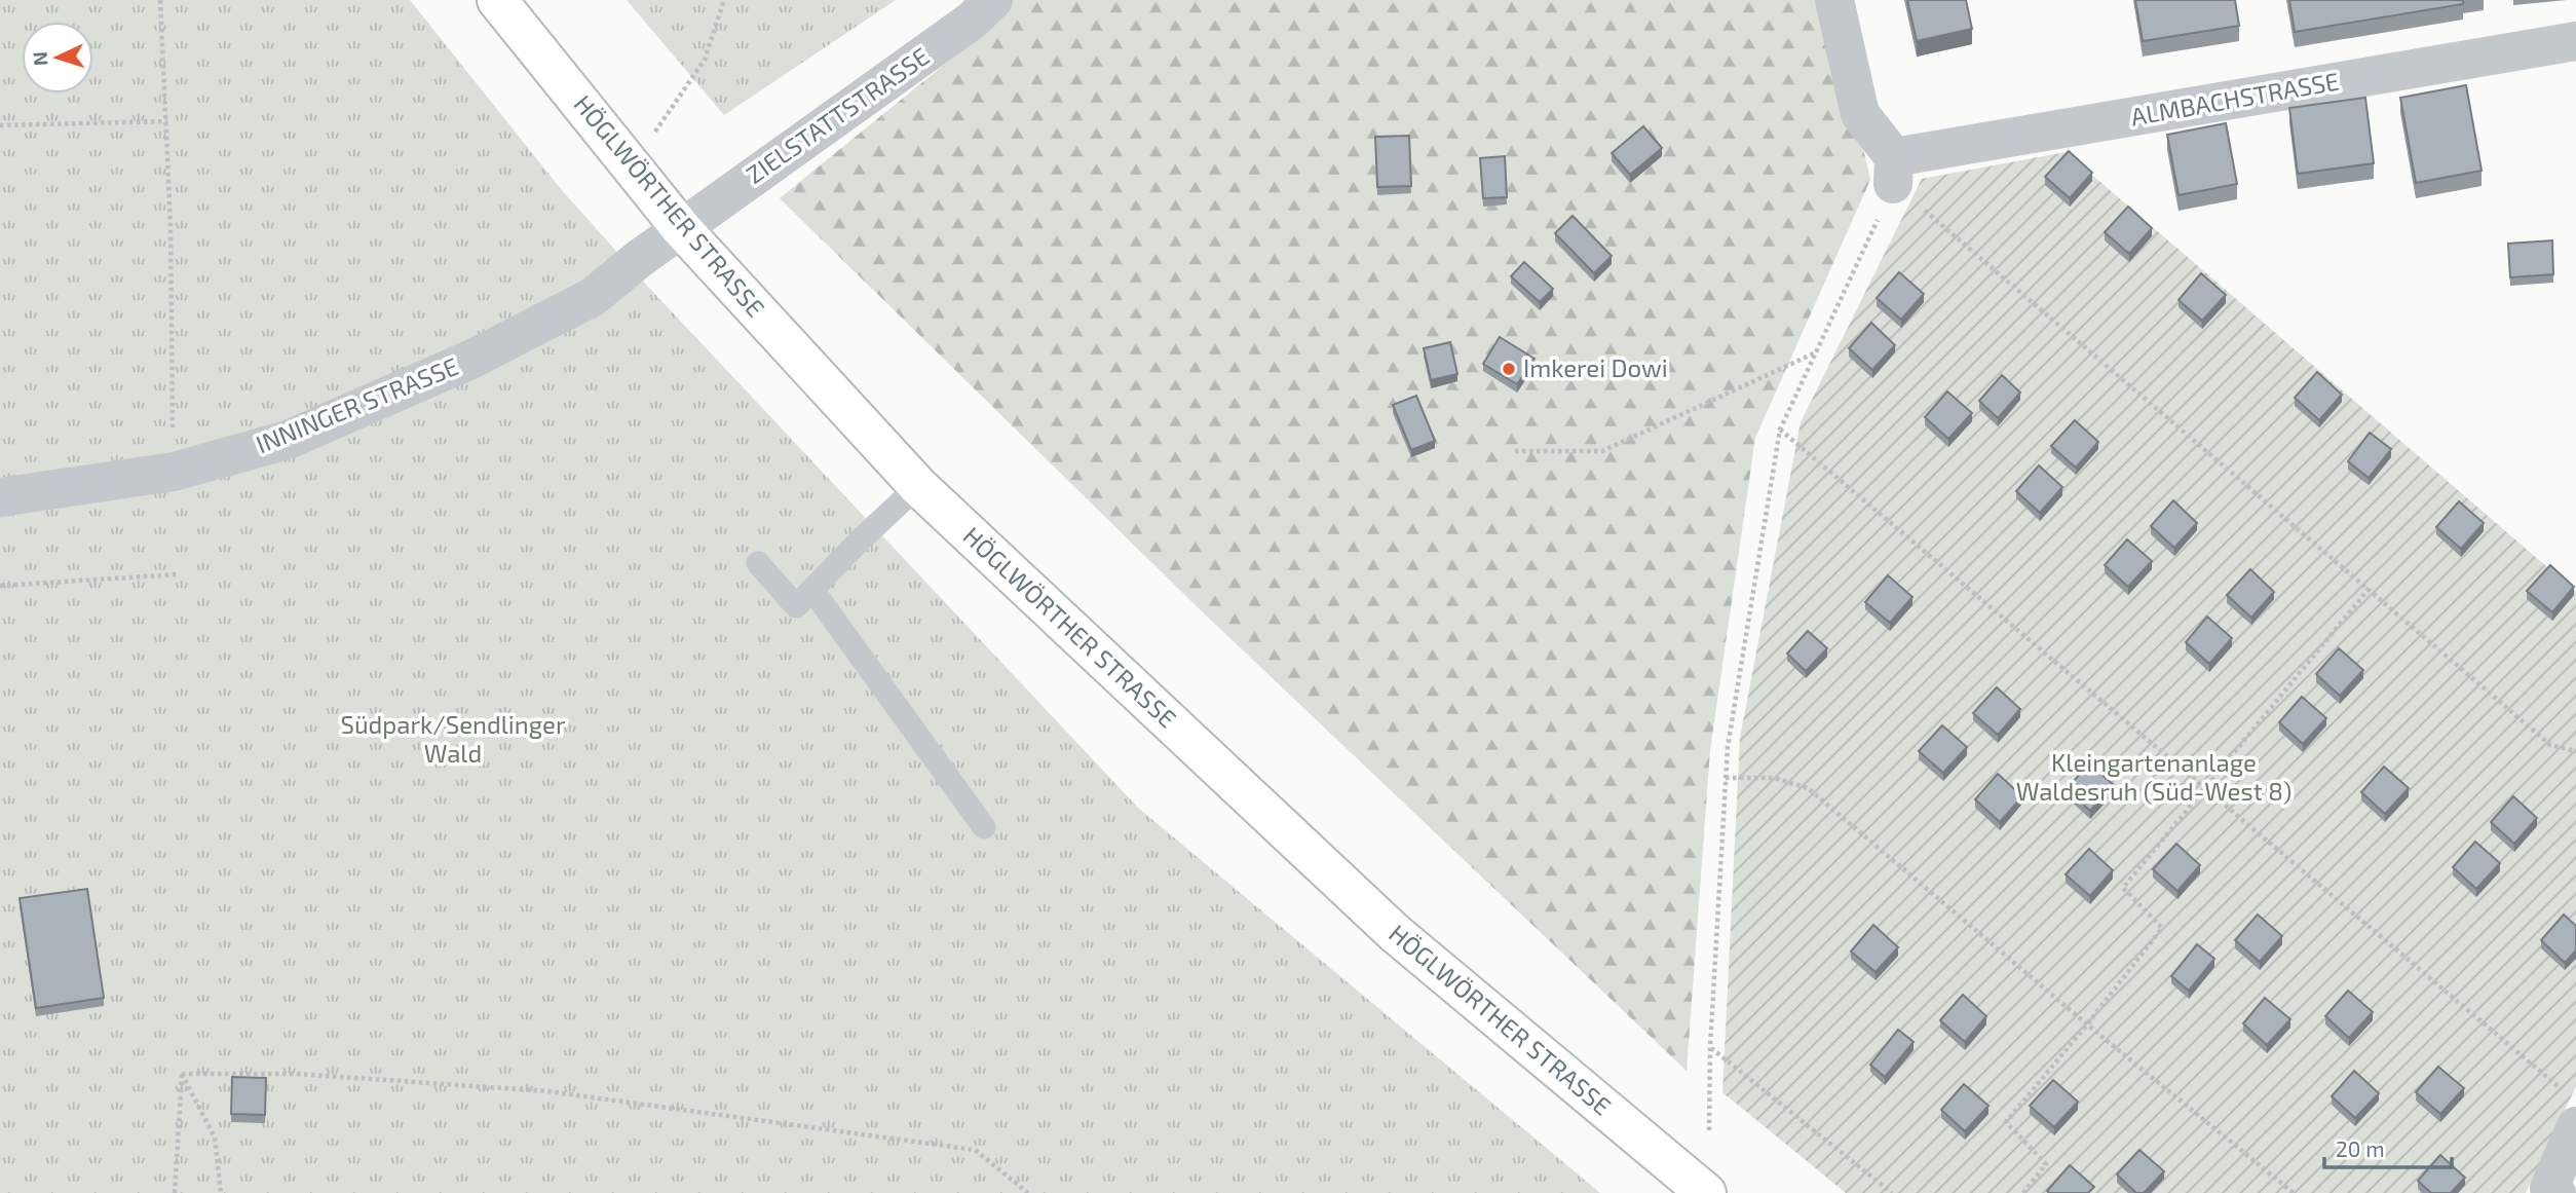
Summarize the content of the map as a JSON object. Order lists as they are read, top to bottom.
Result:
{
  "streets": {
    "street": [
      "ALMBACHSTRASSE",
      "ZIELSTATTSTRASSE",
      "HÖGLWÖRTHER STRASSE",
      "INNINGER STRASSE"
    ]
  },
  "crossings": [
    ["ZIELSTATTSTRASSE", "HÖGLWÖRTHER STRASSE"],
    ["ZIELSTATTSTRASSE", "INNINGER STRASSE"],
    ["HÖGLWÖRTHER STRASSE", "INNINGER STRASSE"]
  ],
  "parks": ["Südpark/Sendlinger Wald", "Kleingartenanlage Waldesruh (Süd-West 8)"],
  "places": ["Imkerei Dowi"],
  "scale_bar": "20 m",
  "north": "left"
}
